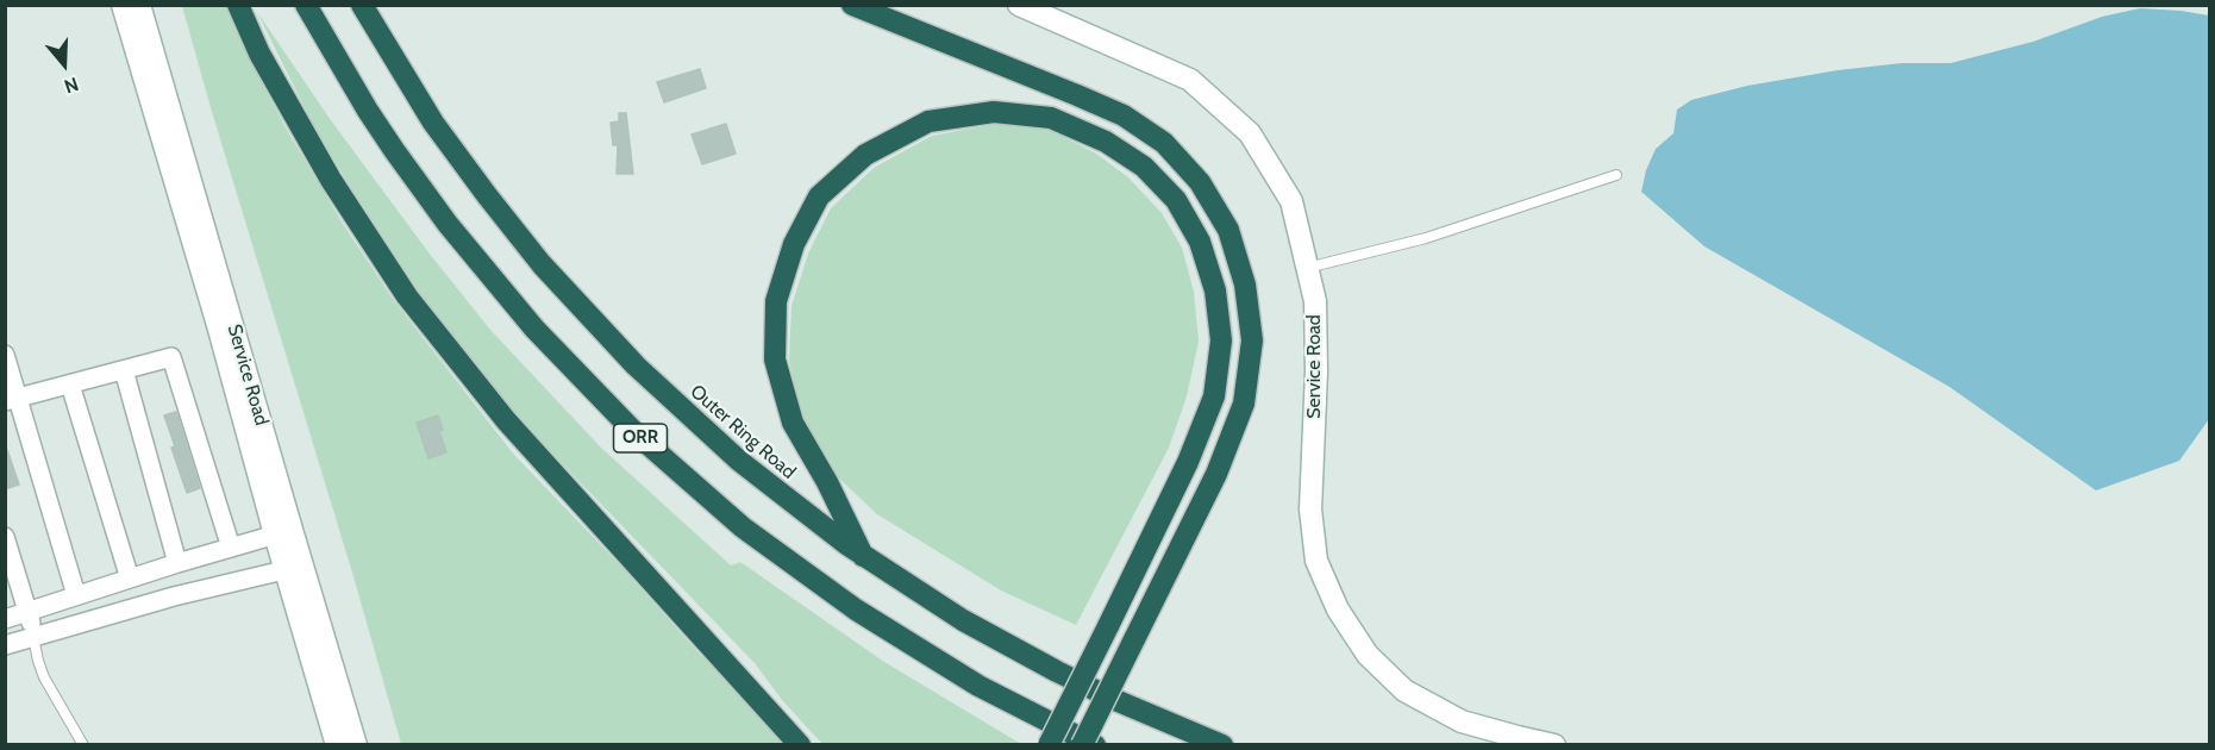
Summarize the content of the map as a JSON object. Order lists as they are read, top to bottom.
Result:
{
  "streets": {
    "highway": ["Outer Ring Road", "ORR"],
    "main road": ["Service Road"]
  },
  "north": "bottom"
}
